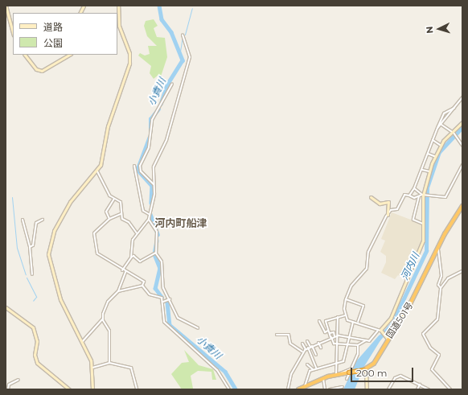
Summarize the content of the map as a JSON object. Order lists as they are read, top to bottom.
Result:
{
  "streets": {
    "highway": ["国道501号"]
  },
  "districts": ["河内町船津"],
  "water": ["小責川", "河内川"],
  "legend": ["道路", "公園"],
  "scale_bar": "200 m",
  "north": "left"
}
